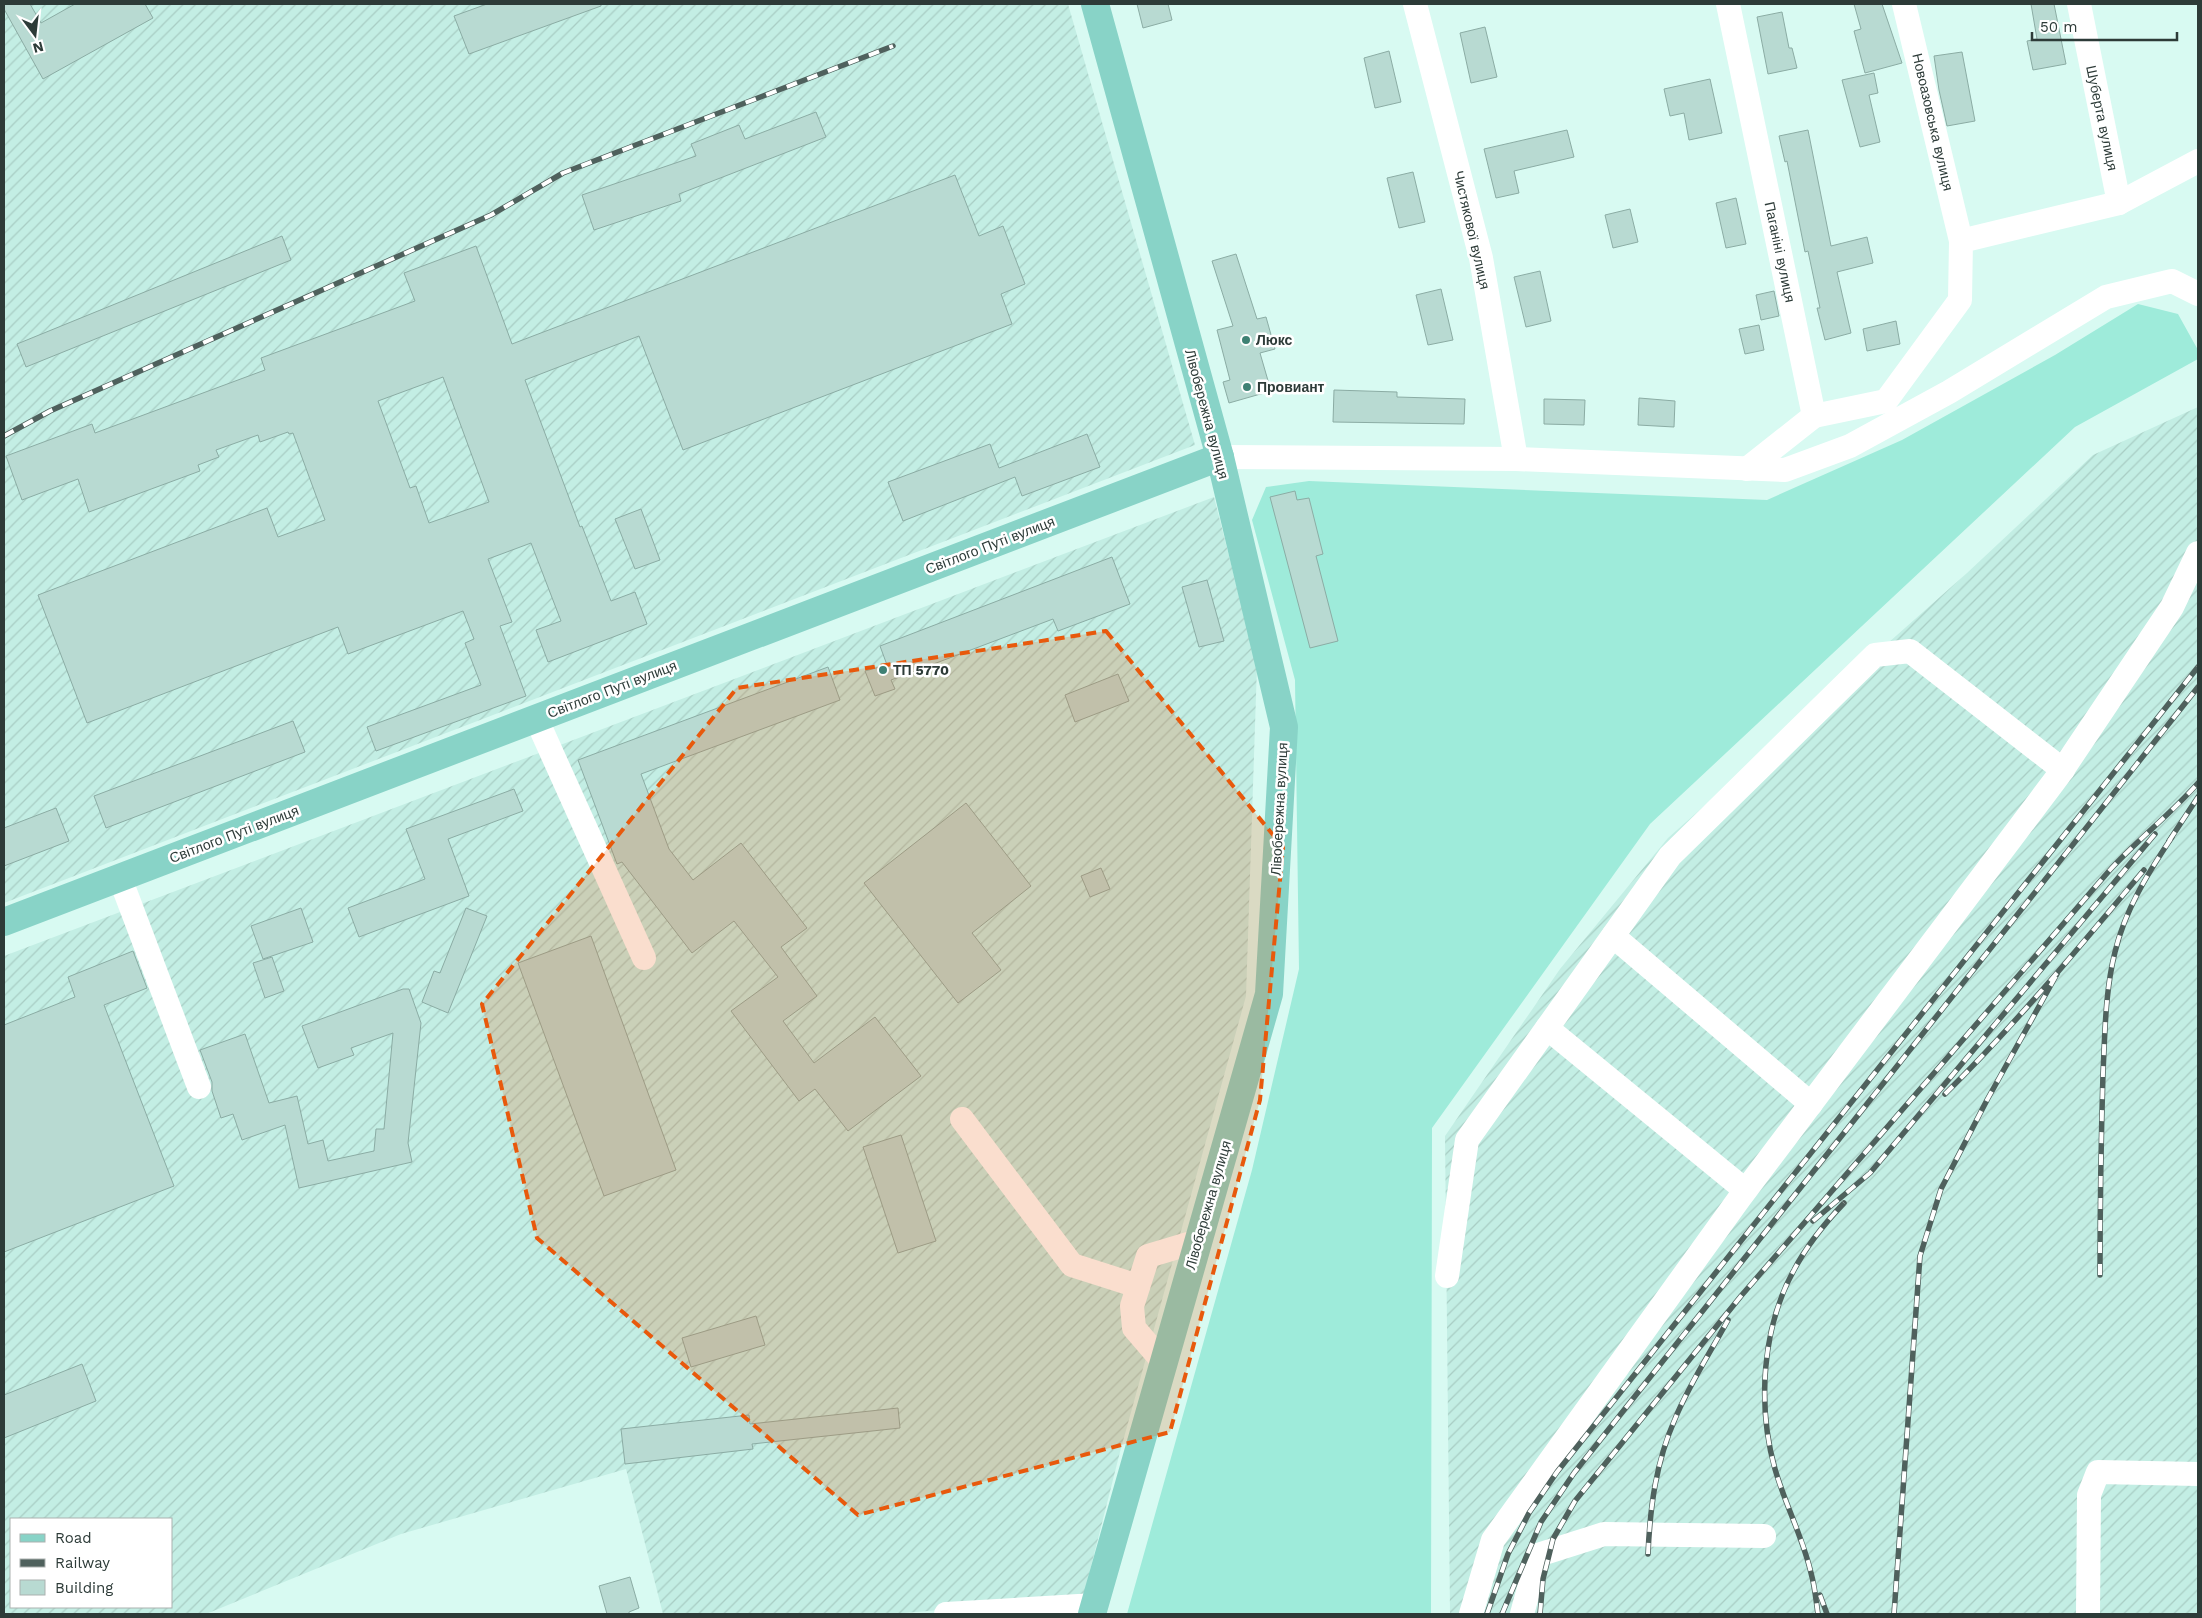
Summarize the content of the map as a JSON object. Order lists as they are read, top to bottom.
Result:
{
  "streets": {
    "main road": ["Лівобережна вулиця", "Світлого Путі вулиця"],
    "street": [
      "Шуберта вулиця",
      "Новоазовська вулиця",
      "Чистякової вулиця",
      "Паганіні вулиця"
    ]
  },
  "crossings": [
    ["Новоазовська вулиця", "Паганіні вулиця"],
    ["Лівобережна вулиця", "Світлого Путі вулиця"]
  ],
  "places": ["Люкс", "Провиант", "ТП 5770"],
  "legend": ["Road", "Railway", "Building"],
  "scale_bar": "50 m",
  "north": "bottom"
}
